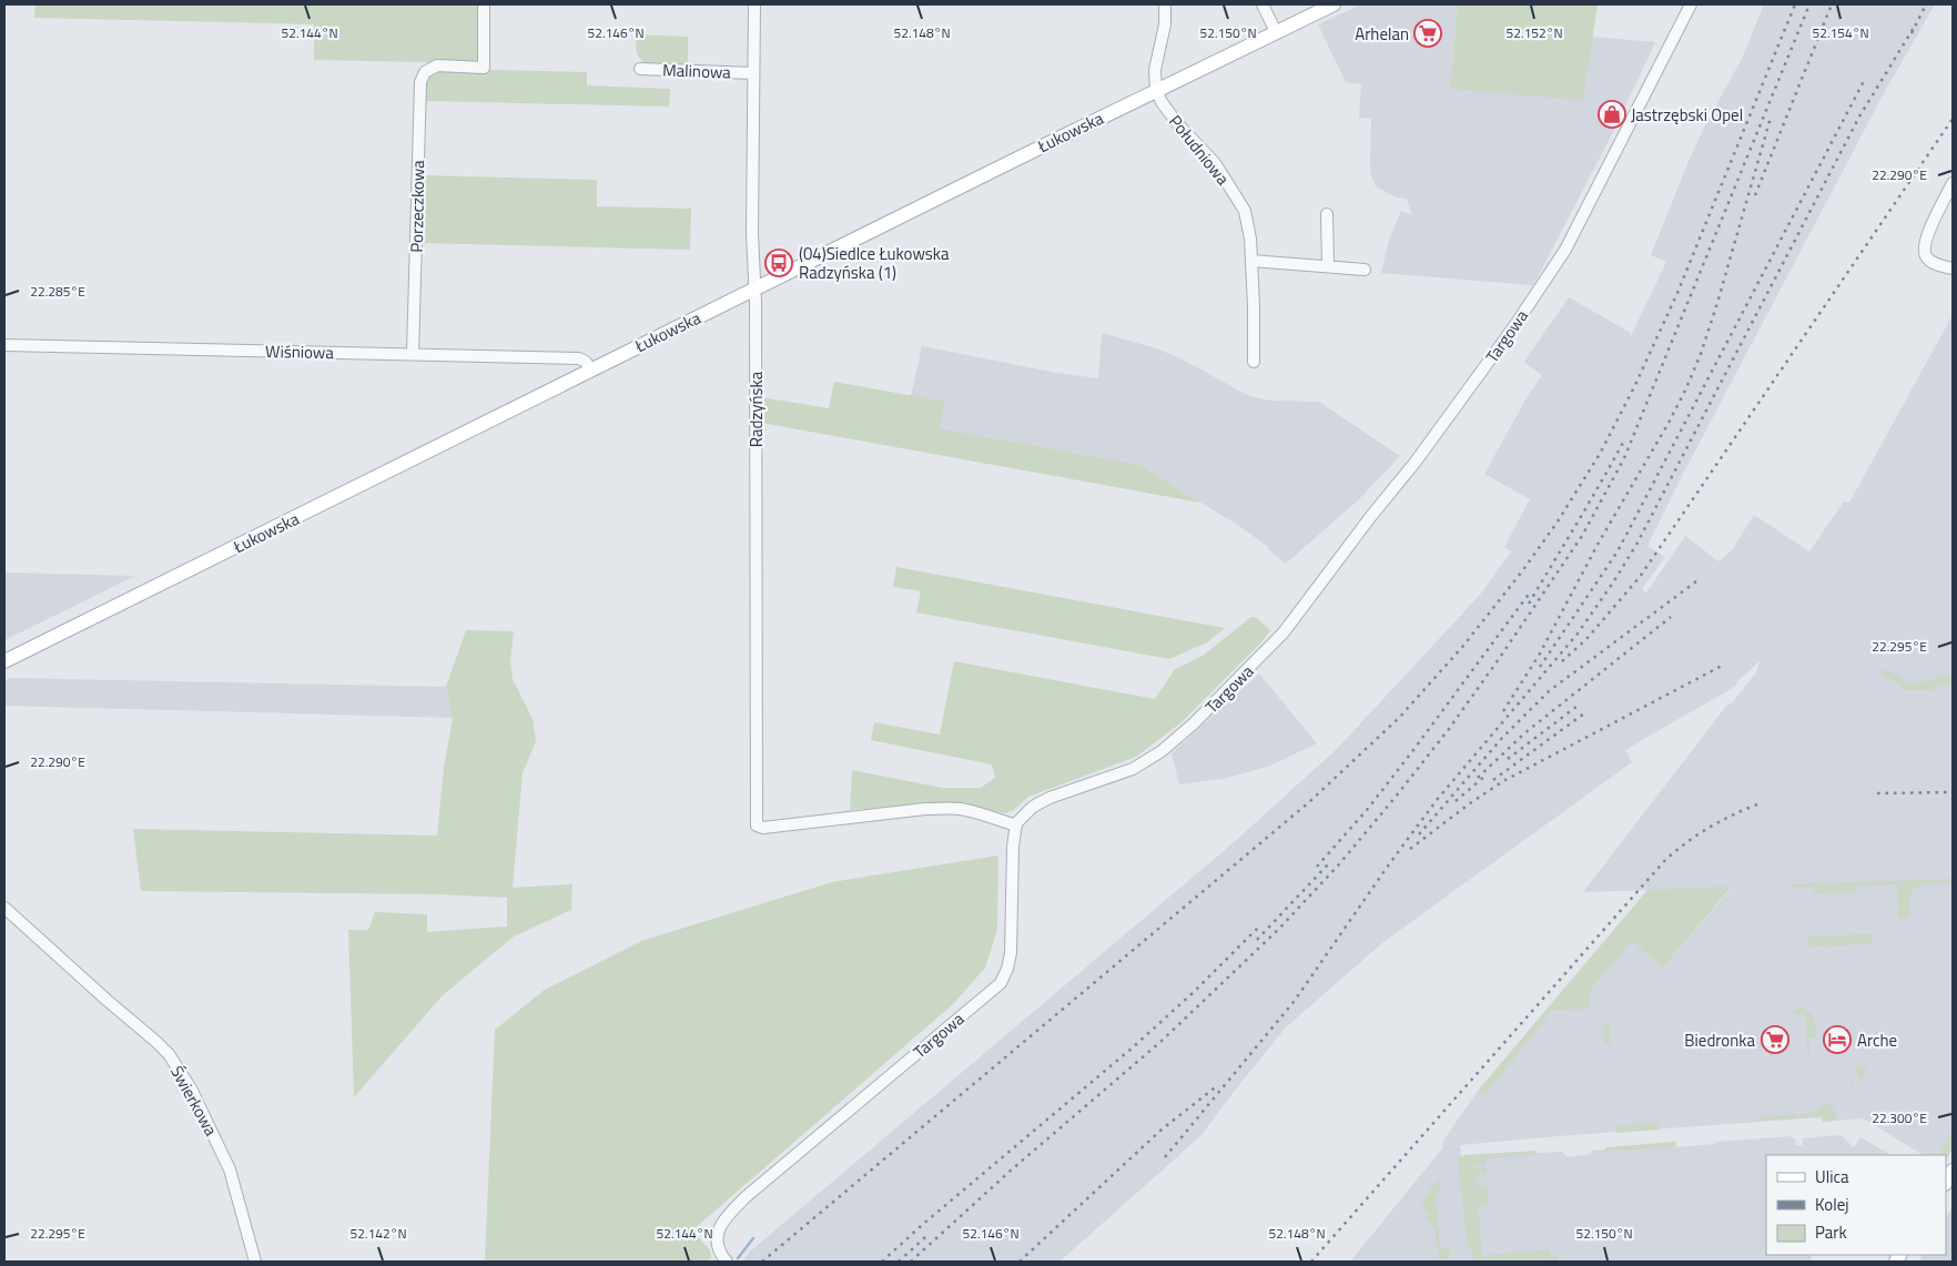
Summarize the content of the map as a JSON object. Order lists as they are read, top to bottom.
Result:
{
  "streets": {
    "main road": ["Łukowska"],
    "street": [
      "Malinowa",
      "Południowa",
      "Porzeczkowa",
      "Targowa",
      "Wiśniowa",
      "Radzyńska",
      "Świerkowa"
    ]
  },
  "crossings": [
    ["Malinowa", "Radzyńska"],
    ["Łukowska", "Południowa"],
    ["Łukowska", "Wiśniowa"],
    ["Łukowska", "Radzyńska"],
    ["Porzeczkowa", "Wiśniowa"],
    ["Targowa", "Radzyńska"]
  ],
  "places": {
    "supermarket": ["Arhelan", "Biedronka"],
    "shop": ["Jastrzębski Opel"],
    "bus stop": ["(04)Siedlce Łukowska Radzyńska (1)"],
    "hotel": ["Arche"]
  },
  "legend": ["Ulica", "Kolej", "Park"],
  "coordinates": [
    "52.144°N",
    "52.146°N",
    "52.148°N",
    "52.150°N",
    "52.152°N",
    "52.154°N",
    "22.290°E",
    "22.285°E",
    "22.295°E",
    "22.300°E",
    "52.142°N"
  ]
}
